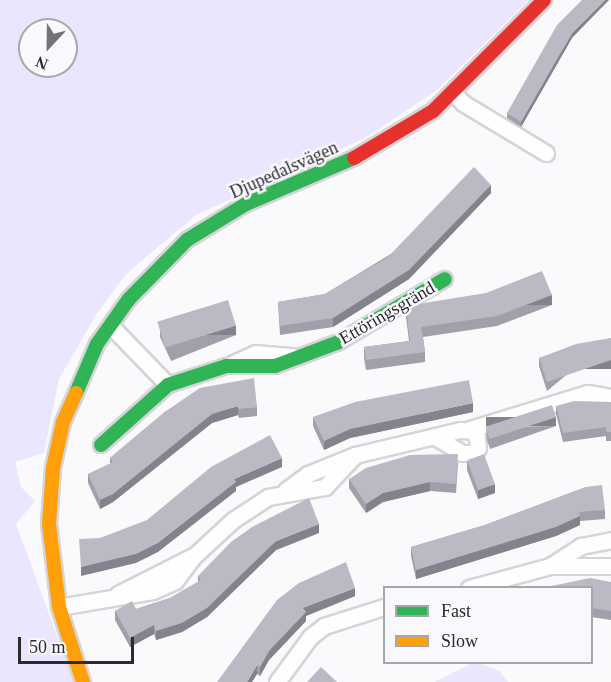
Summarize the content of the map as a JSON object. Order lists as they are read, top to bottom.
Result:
{
  "streets": {
    "street": ["Djupedalsvägen", "Ettöringsgränd"]
  },
  "legend": ["Fast", "Slow"],
  "scale_bar": "50 m",
  "north": "bottom"
}
